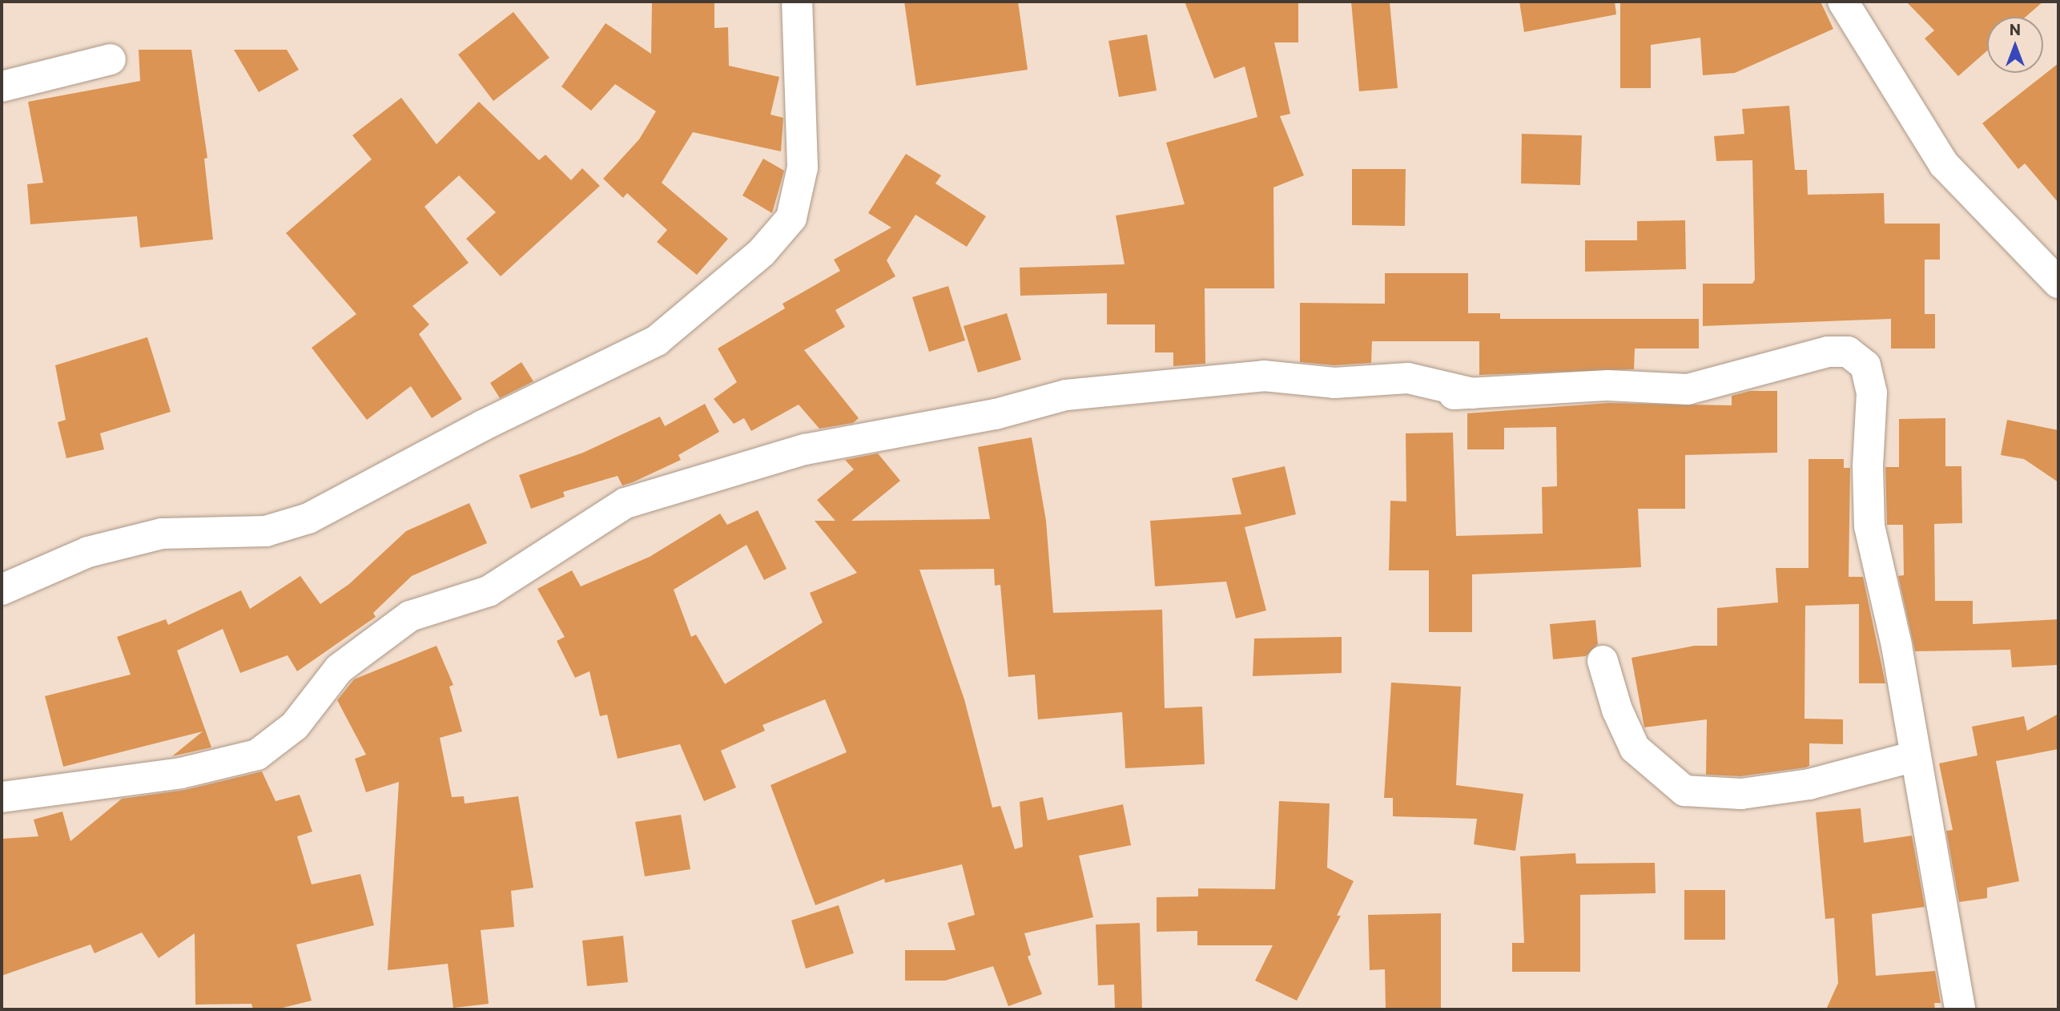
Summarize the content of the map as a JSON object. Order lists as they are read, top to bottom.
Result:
{
  "north": "top"
}
